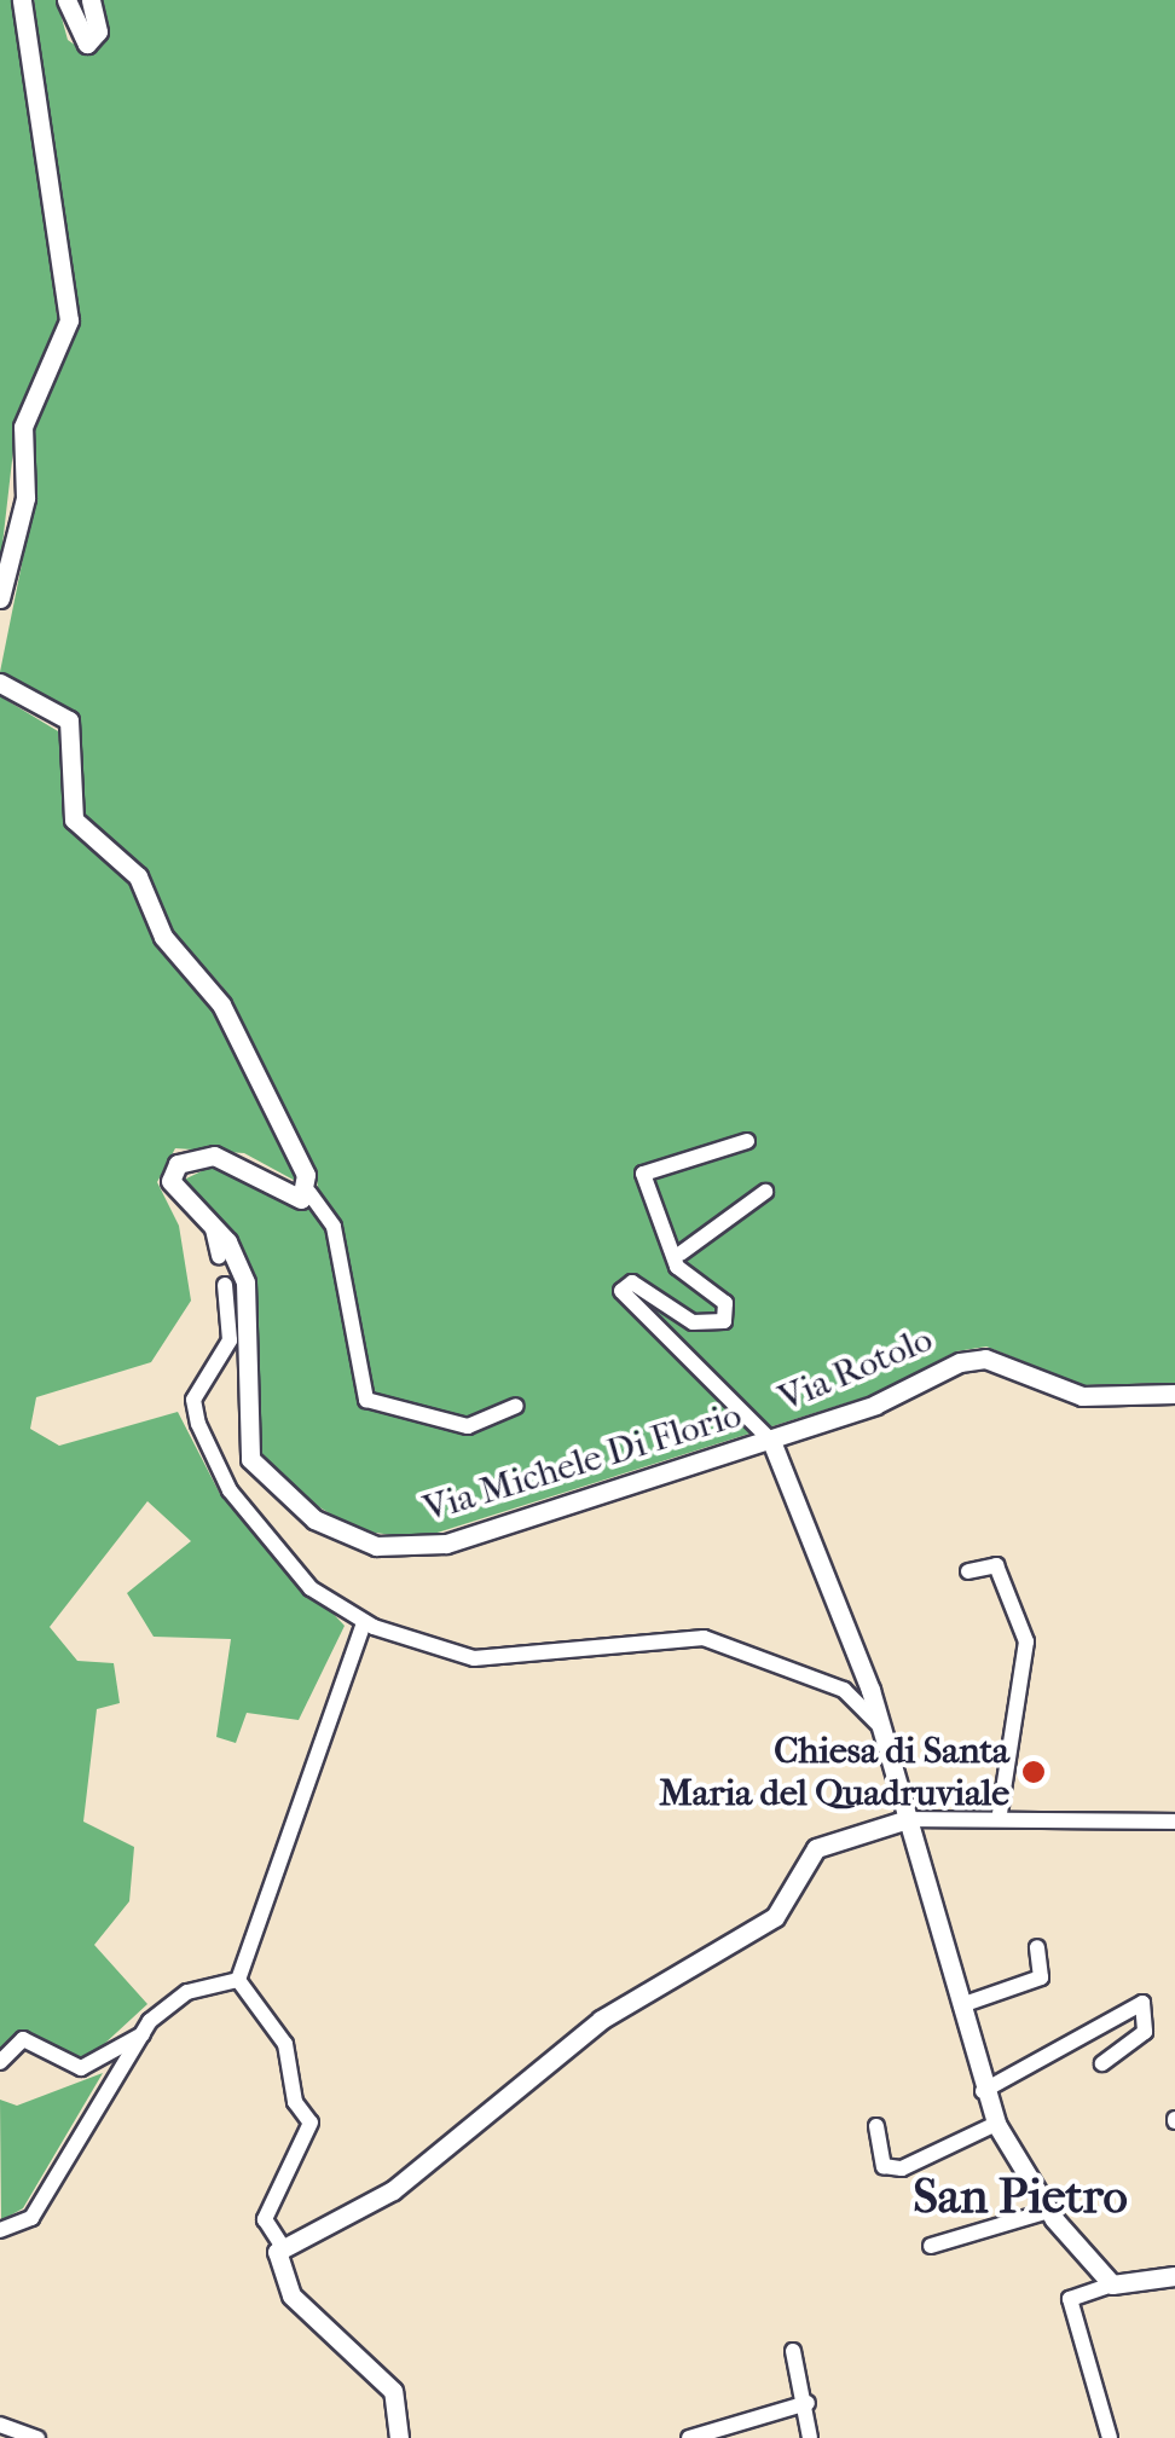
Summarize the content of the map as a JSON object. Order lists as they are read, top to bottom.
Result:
{
  "streets": {
    "street": ["Via Rotolo", "Via Michele Di Florio"]
  },
  "crossings": [
    ["Via Rotolo", "Via Michele Di Florio"]
  ],
  "districts": ["San Pietro"],
  "places": ["Chiesa di Santa Maria del Quadruviale"]
}
